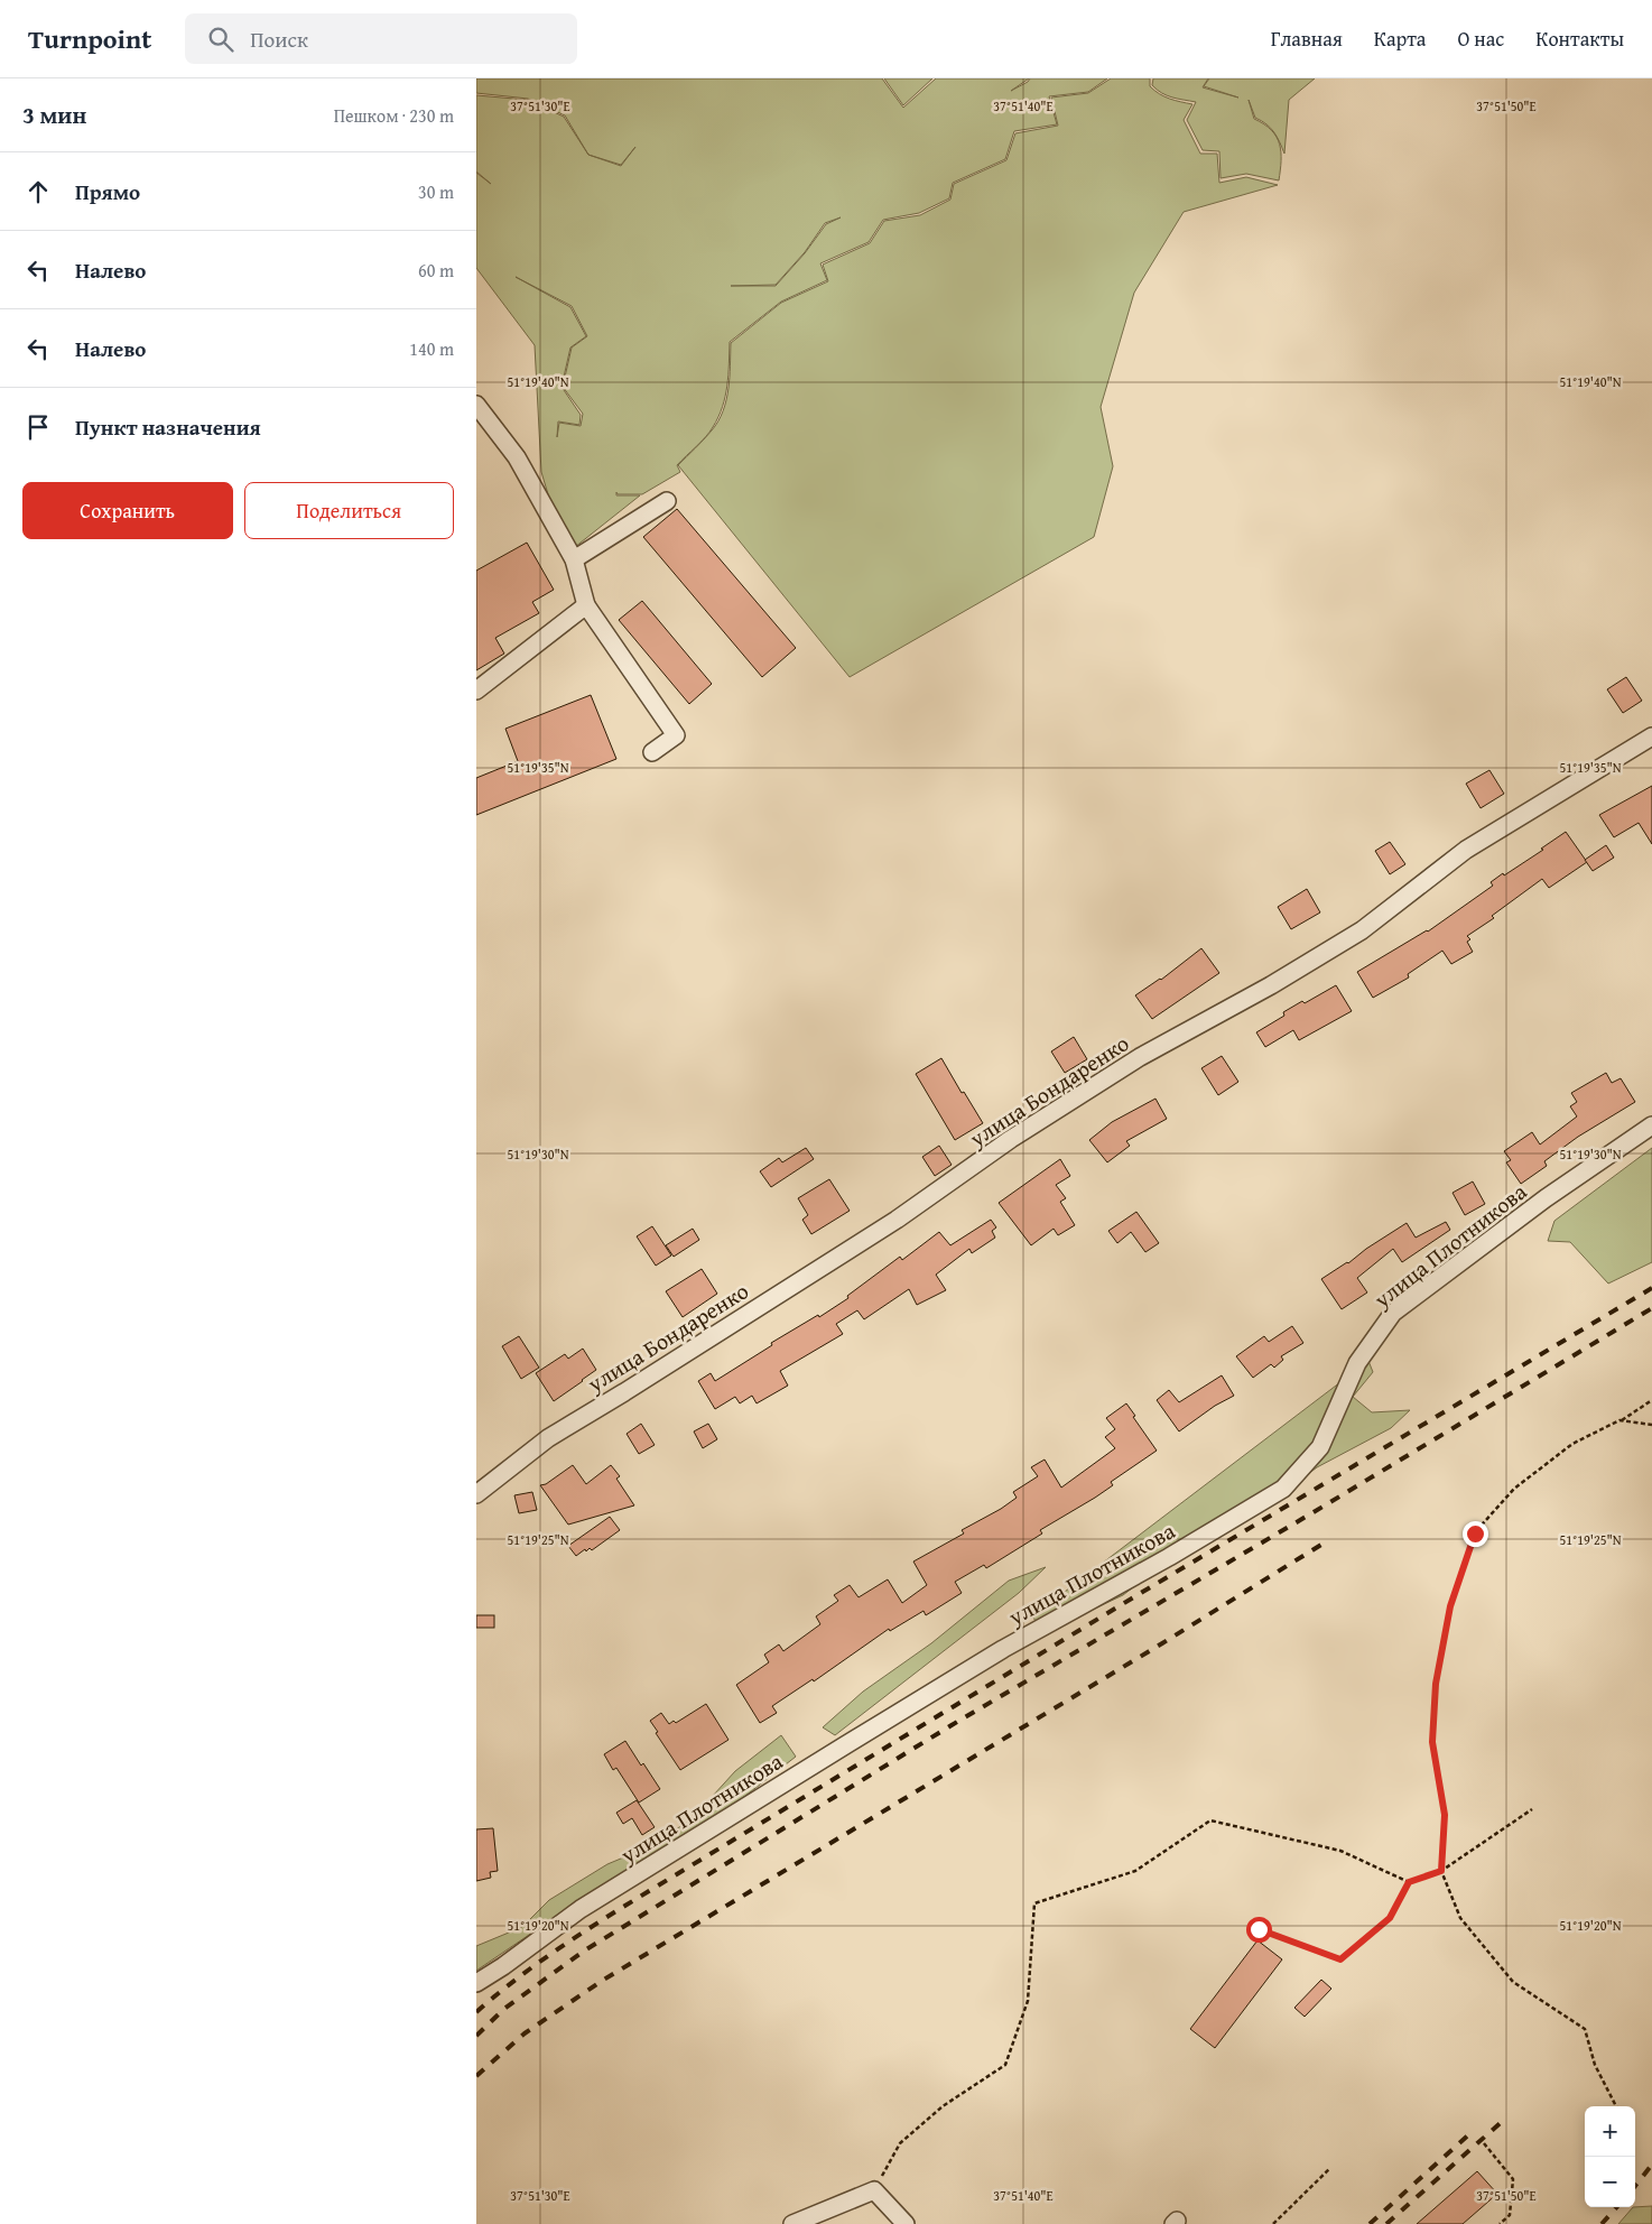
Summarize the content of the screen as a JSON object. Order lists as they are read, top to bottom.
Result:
{
  "streets": {
    "street": ["улица Бондаренко", "улица Плотникова"]
  },
  "page": {
    "header": "Turnpoint",
    "search": "Поиск",
    "nav": [
      "Главная",
      "Карта",
      "О нас",
      "Контакты"
    ],
    "heading": ["3 мин", "Пешком · 230 m"],
    "list": [
      ["Прямо", "30 m"],
      ["Налево", "60 m"],
      ["Налево", "140 m"],
      "Пункт назначения"
    ],
    "buttons": ["Сохранить", "Поделиться"],
    "map_buttons": ["+", "−"]
  },
  "coordinates": [
    "37°51'30\"E",
    "37°51'40\"E",
    "37°51'50\"E",
    "51°19'40\"N",
    "51°19'35\"N",
    "51°19'30\"N",
    "51°19'25\"N",
    "51°19'20\"N"
  ]
}
